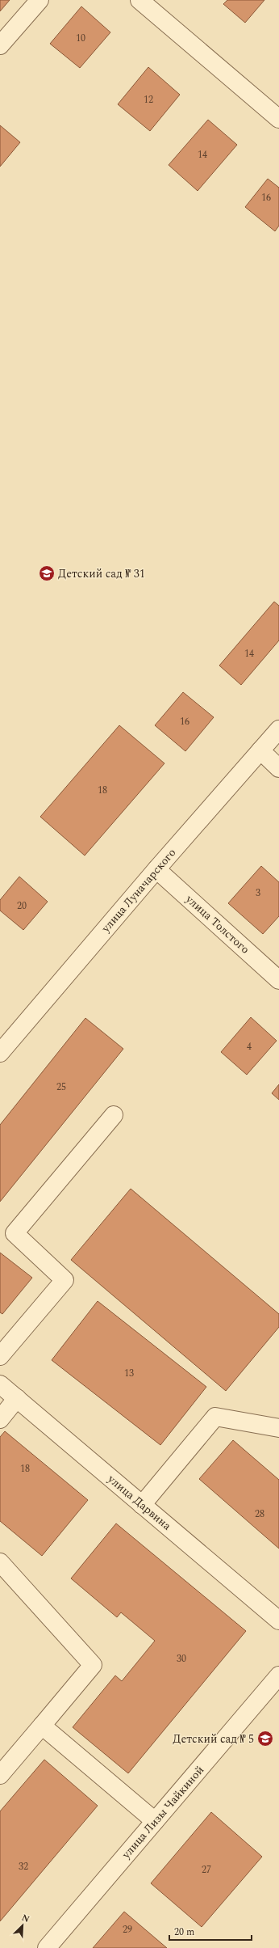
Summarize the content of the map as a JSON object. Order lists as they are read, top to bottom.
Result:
{
  "streets": {
    "street": [
      "улица Луначарского",
      "улица Толстого",
      "улица Дарвина",
      "улица Лизы Чайкиной"
    ]
  },
  "crossings": [
    ["улица Луначарского", "улица Толстого"]
  ],
  "places": {
    "school or university": ["Детский сад № 31", "Детский сад № 5"]
  },
  "house_numbers": [
    "10",
    "12",
    "14",
    "16",
    "14",
    "16",
    "18",
    "3",
    "20",
    "4",
    "25",
    "13",
    "18",
    "28",
    "30",
    "32",
    "27",
    "29"
  ],
  "scale_bar": "20 m",
  "north": "top right"
}
